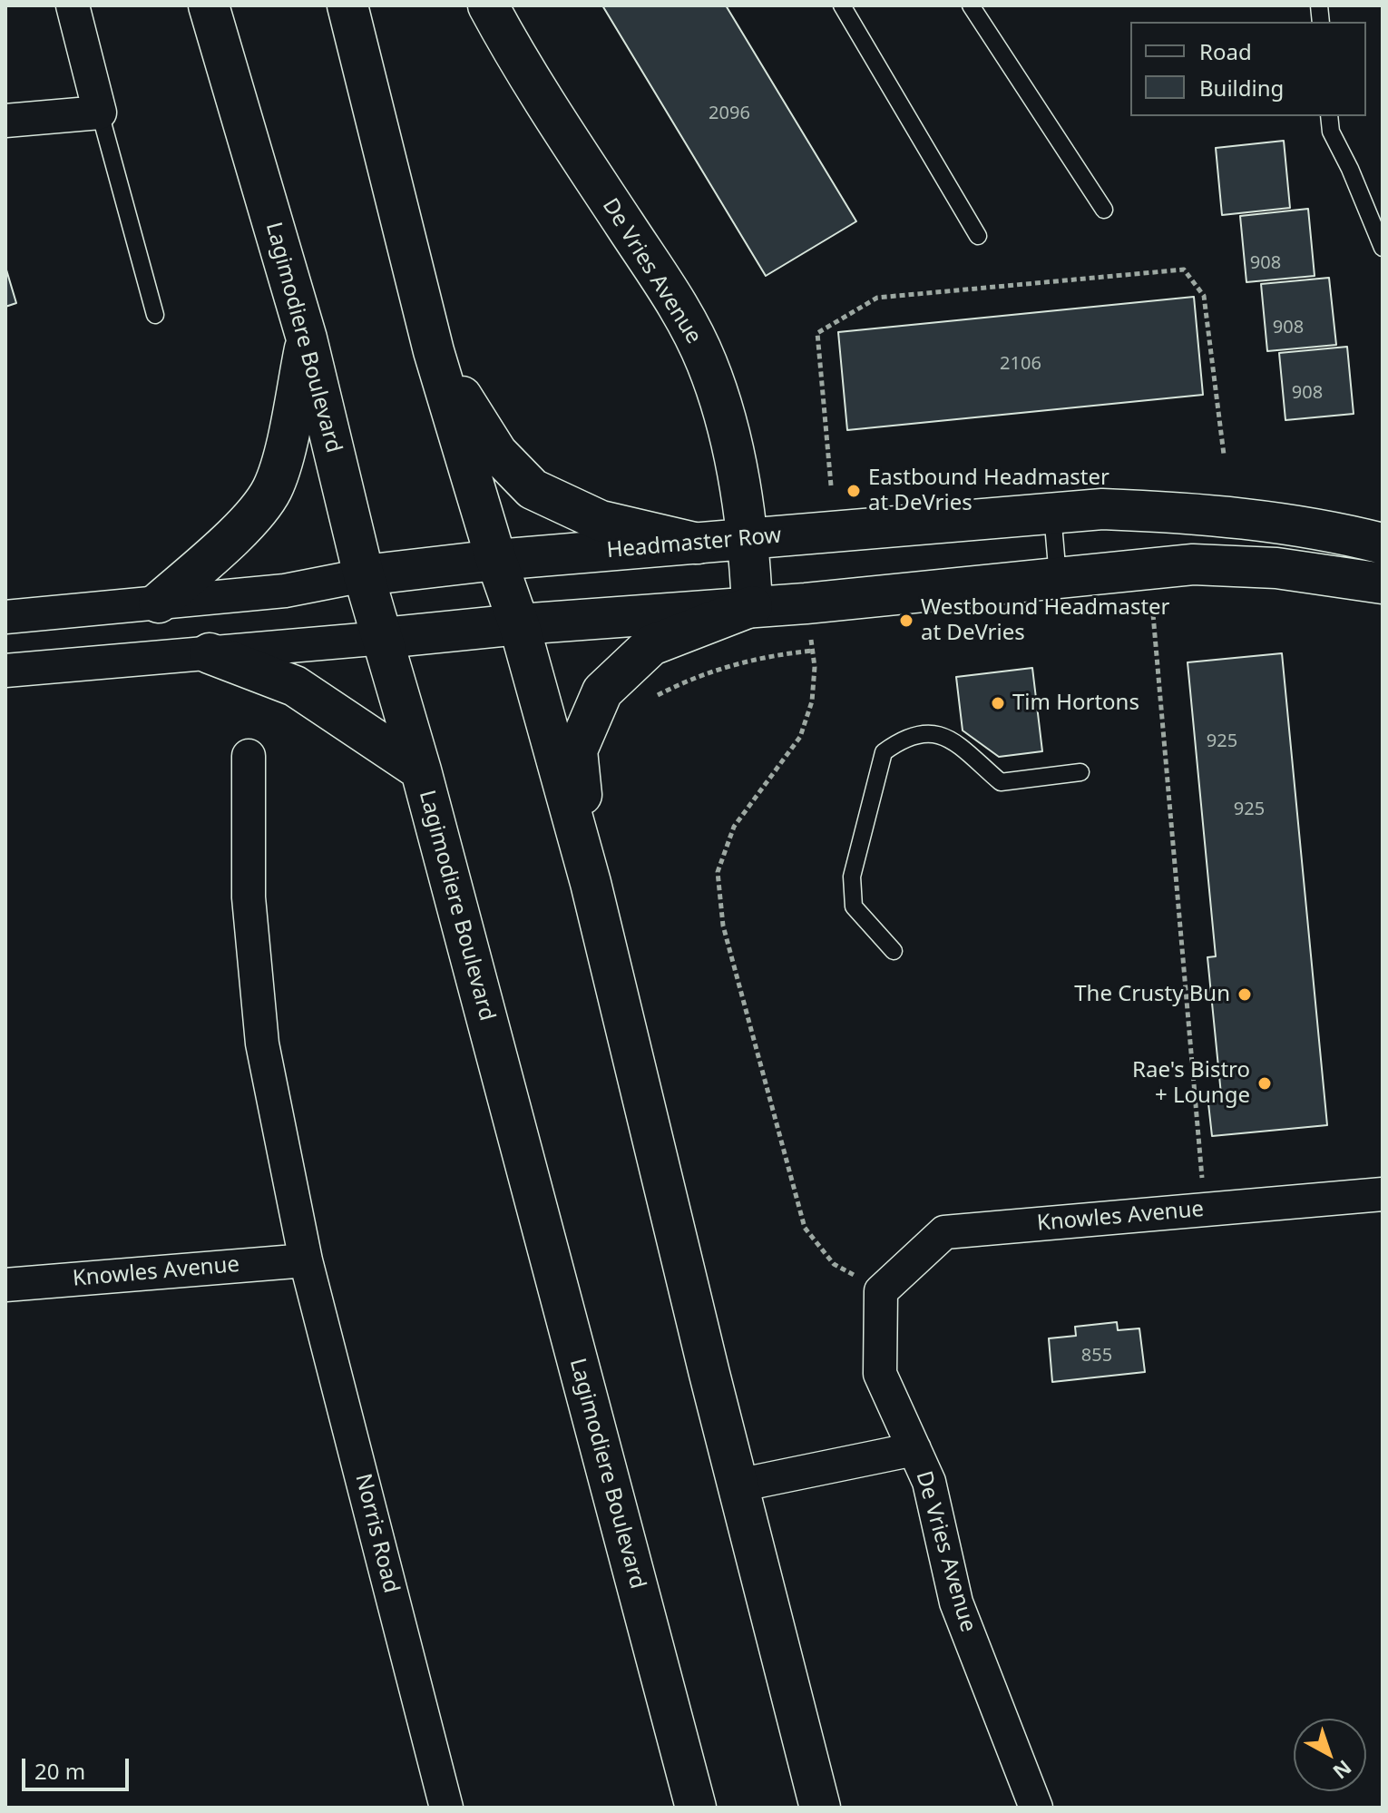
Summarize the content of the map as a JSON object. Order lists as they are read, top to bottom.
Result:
{
  "streets": {
    "main road": ["De Vries Avenue", "Lagimodiere Boulevard", "Headmaster Row"],
    "street": ["Knowles Avenue", "Norris Road"]
  },
  "crossings": [
    ["De Vries Avenue", "Headmaster Row"],
    ["De Vries Avenue", "Knowles Avenue"],
    ["Lagimodiere Boulevard", "Headmaster Row"],
    ["Knowles Avenue", "Norris Road"]
  ],
  "places": [
    "Eastbound Headmaster at DeVries",
    "Westbound Headmaster at DeVries",
    "Tim Hortons",
    "The Crusty Bun",
    "Rae's Bistro + Lounge"
  ],
  "house_numbers": [
    "2096",
    "908",
    "908",
    "2106",
    "908",
    "925",
    "925",
    "855"
  ],
  "legend": ["Road", "Building"],
  "scale_bar": "20 m",
  "north": "bottom right"
}
